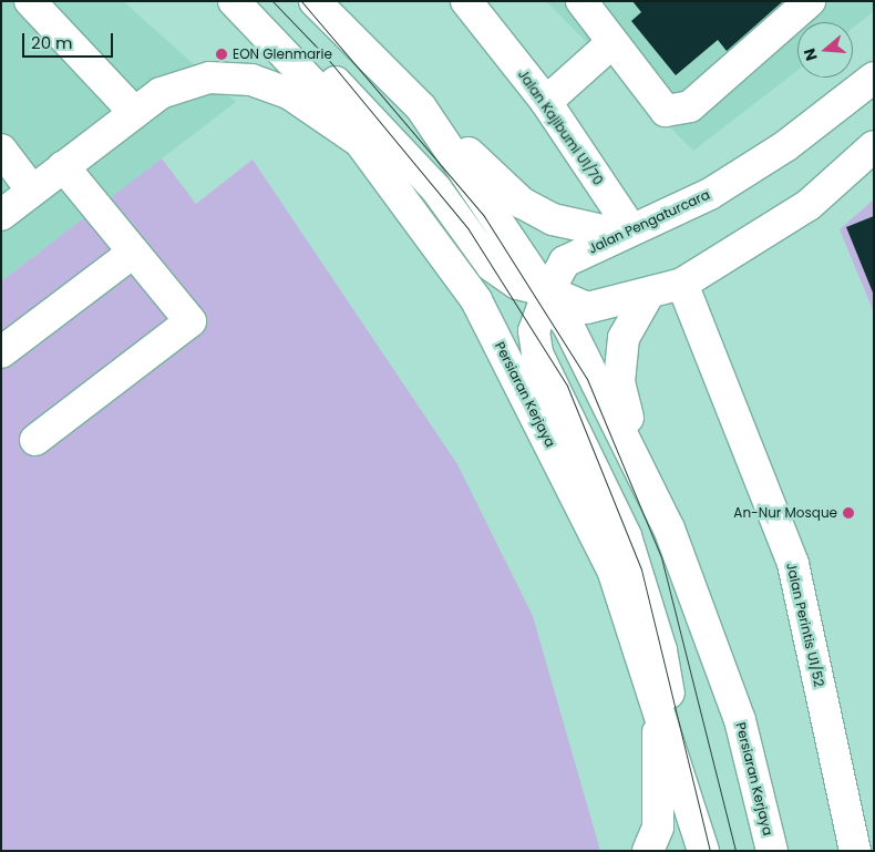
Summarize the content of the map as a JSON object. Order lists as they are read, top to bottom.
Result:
{
  "streets": {
    "main road": [
      "Jalan Kajibumi U1/70",
      "Jalan Pengaturcara",
      "Persiaran Kerjaya",
      "Jalan Perintis U1/52"
    ]
  },
  "crossings": [
    ["Jalan Kajibumi U1/70", "Jalan Pengaturcara"],
    ["Jalan Pengaturcara", "Persiaran Kerjaya"]
  ],
  "places": ["EON Glenmarie", "An-Nur Mosque"],
  "scale_bar": "20 m",
  "north": "left"
}
